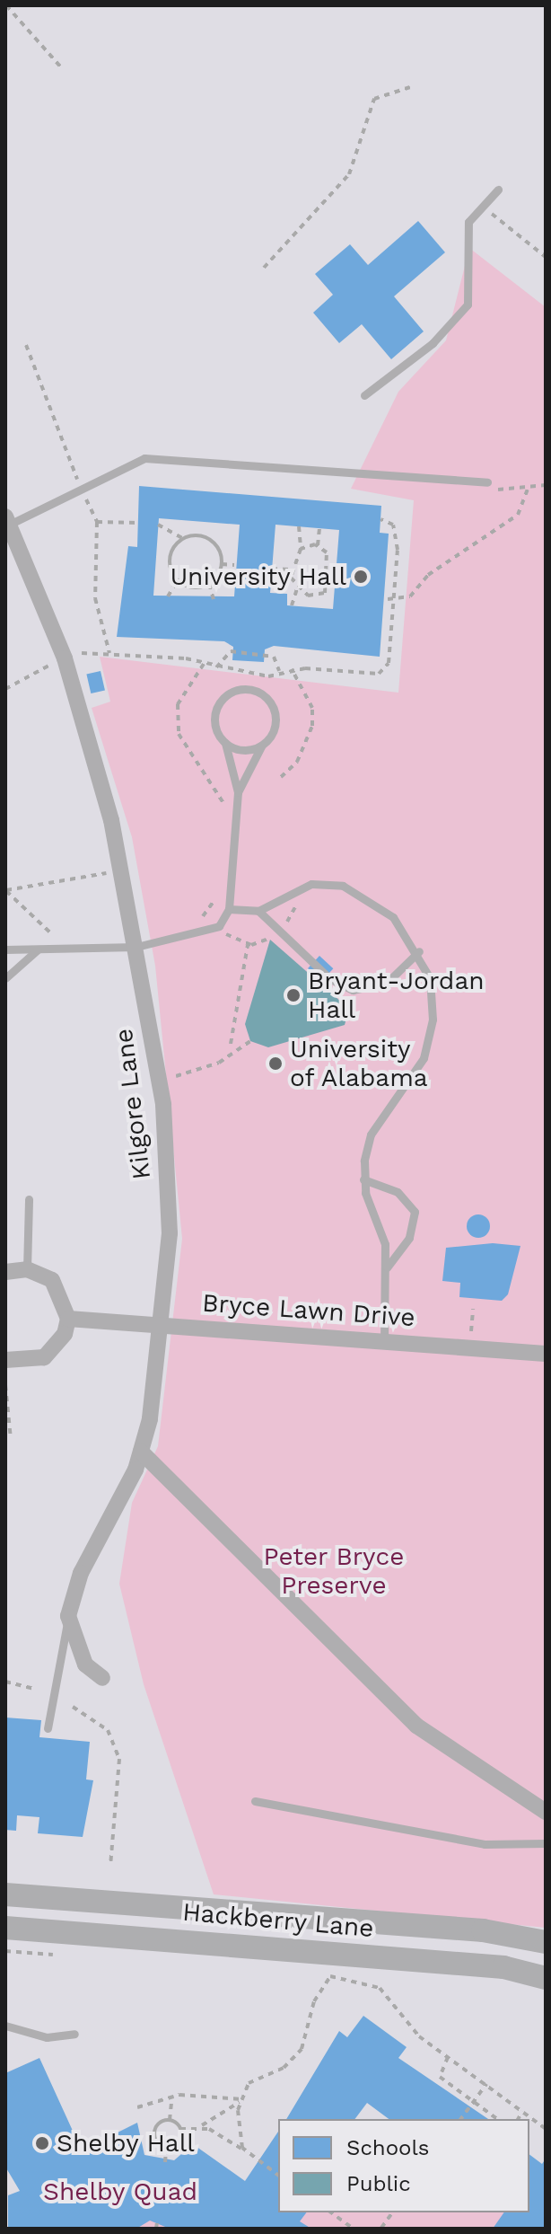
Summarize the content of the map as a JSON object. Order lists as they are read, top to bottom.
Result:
{
  "streets": {
    "street": ["Kilgore Lane", "Bryce Lawn Drive", "Hackberry Lane"]
  },
  "crossings": [
    ["Kilgore Lane", "Bryce Lawn Drive"]
  ],
  "parks": ["Peter Bryce Preserve", "Shelby Quad"],
  "places": [
    "University Hall",
    "Bryant-Jordan Hall",
    "University of Alabama",
    "Shelby Hall"
  ],
  "legend": ["Schools", "Public"]
}
